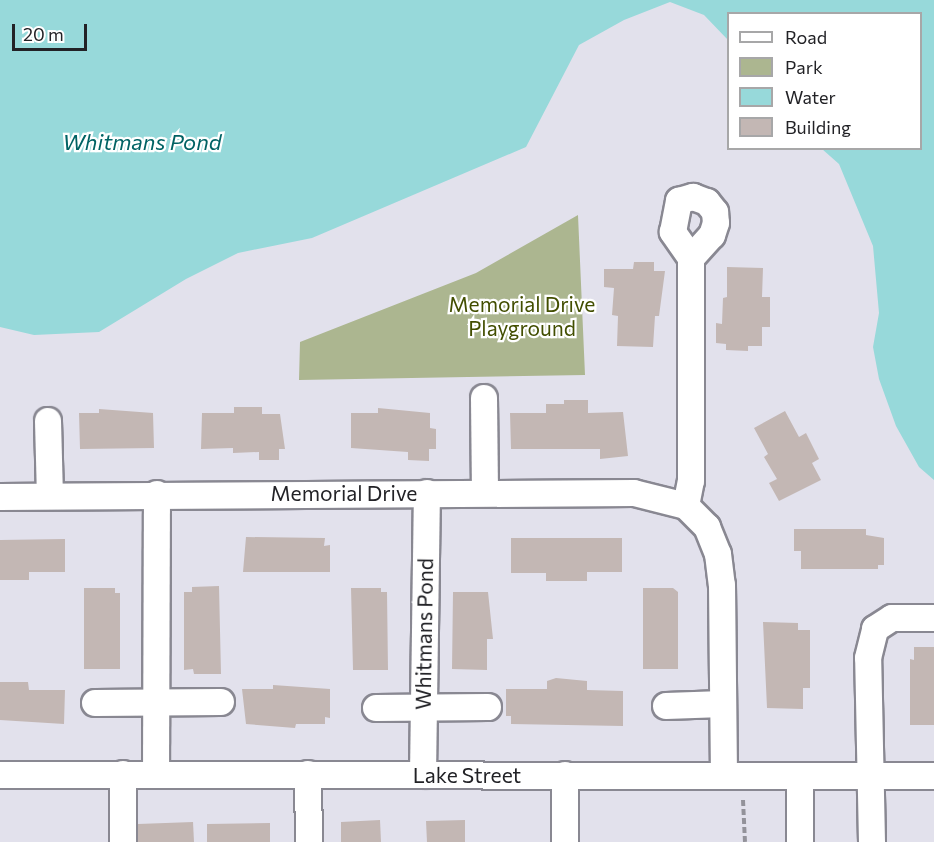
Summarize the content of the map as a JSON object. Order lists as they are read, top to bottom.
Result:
{
  "streets": {
    "street": ["Memorial Drive", "Whitmans Pond", "Lake Street"]
  },
  "crossings": [
    ["Memorial Drive", "Whitmans Pond"],
    ["Whitmans Pond", "Lake Street"]
  ],
  "water": ["Whitmans Pond"],
  "parks": ["Memorial Drive Playground"],
  "legend": [
    "Road",
    "Park",
    "Water",
    "Building"
  ],
  "scale_bar": "20 m"
}
